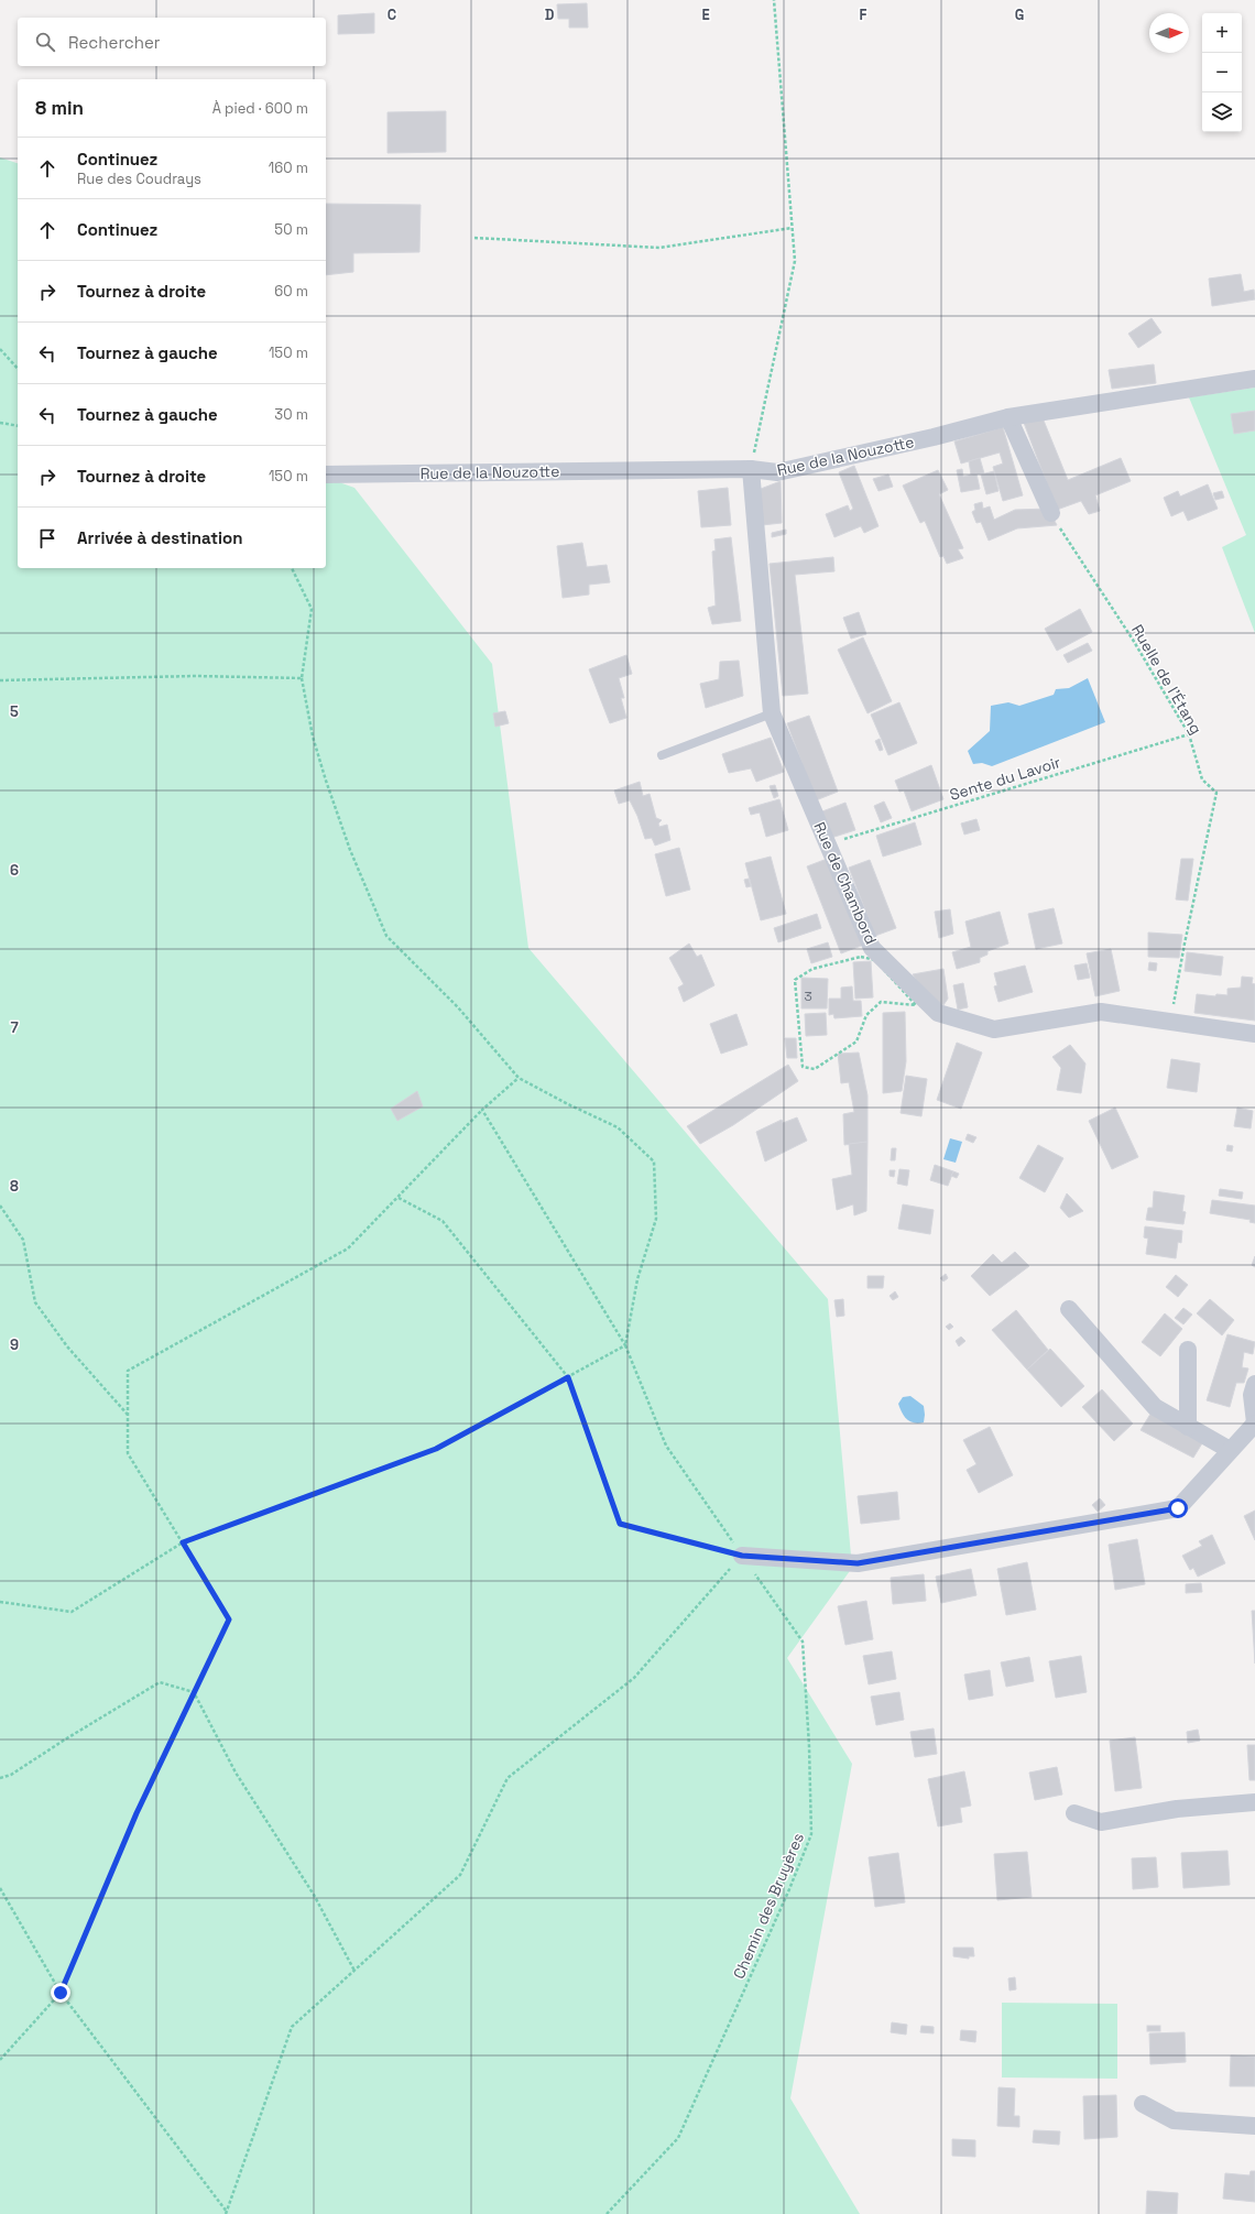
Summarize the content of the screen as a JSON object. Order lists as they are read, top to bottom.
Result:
{
  "streets": {
    "street": ["Rue de la Nouzotte", "Rue de Chambord"],
    "path": ["Ruelle de l'Étang", "Sente du Lavoir", "Chemin des Bruyères"]
  },
  "crossings": [
    ["Rue de la Nouzotte", "Rue de Chambord"],
    ["Ruelle de l'Étang", "Sente du Lavoir"],
    ["Ruelle de l'Étang", "Rue de Chambord"],
    ["Sente du Lavoir", "Rue de Chambord"]
  ],
  "house_numbers": ["3"],
  "north": "right",
  "page": {
    "map_buttons": ["+", "−"],
    "search": "Rechercher",
    "heading": ["8 min", "À pied · 600 m"],
    "list": [
      ["Continuez", "Rue des Coudrays", "160 m"],
      ["Continuez", "50 m"],
      ["Tournez à droite", "60 m"],
      ["Tournez à gauche", "150 m"],
      ["Tournez à gauche", "30 m"],
      ["Tournez à droite", "150 m"],
      "Arrivée à destination"
    ]
  },
  "grid": {
    "columns": [
      "C",
      "D",
      "E",
      "F",
      "G"
    ],
    "rows": [
      "5",
      "6",
      "7",
      "8",
      "9"
    ]
  }
}
